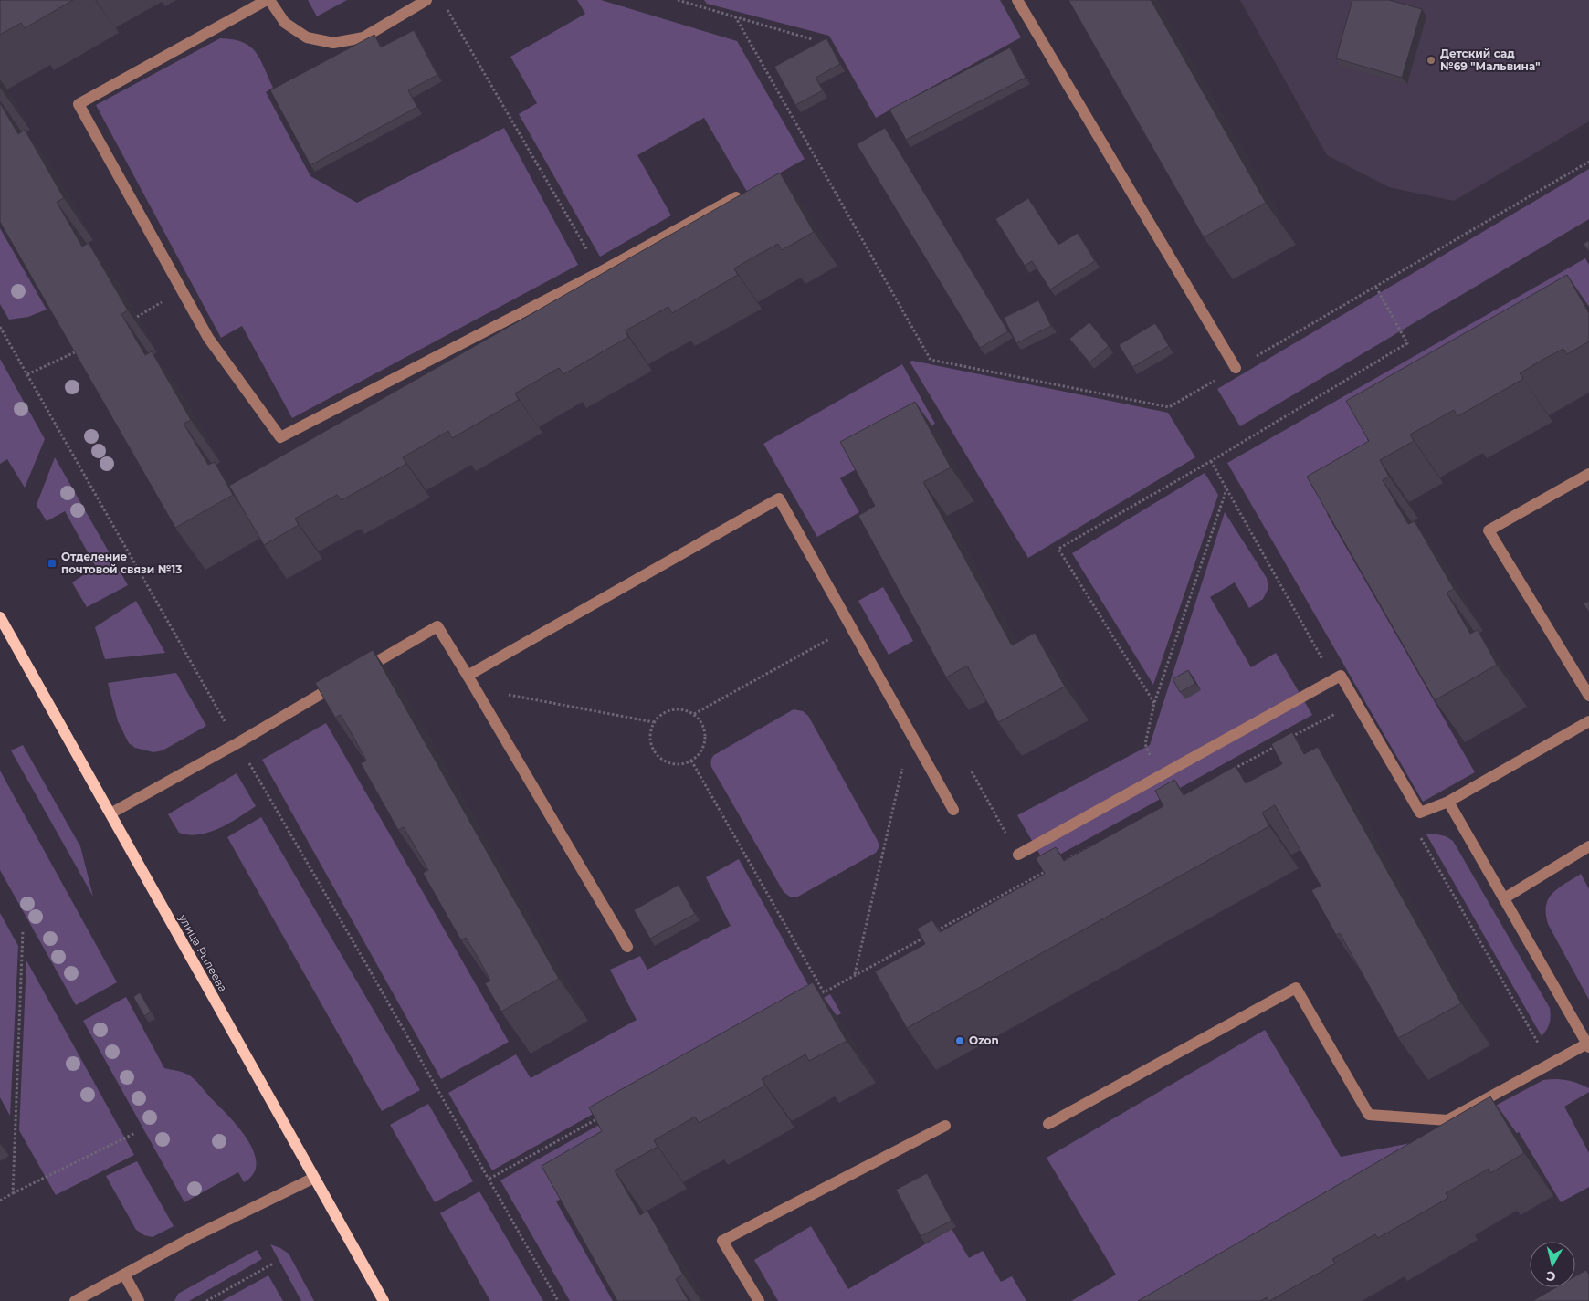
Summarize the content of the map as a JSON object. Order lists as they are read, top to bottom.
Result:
{
  "streets": {
    "main road": ["улица Рылеева"]
  },
  "places": {
    "other": ["Детский сад №69 \"Мальвина\"", "Ozon"],
    "transit": ["Отделение почтовой связи №13"]
  },
  "north": "bottom"
}
